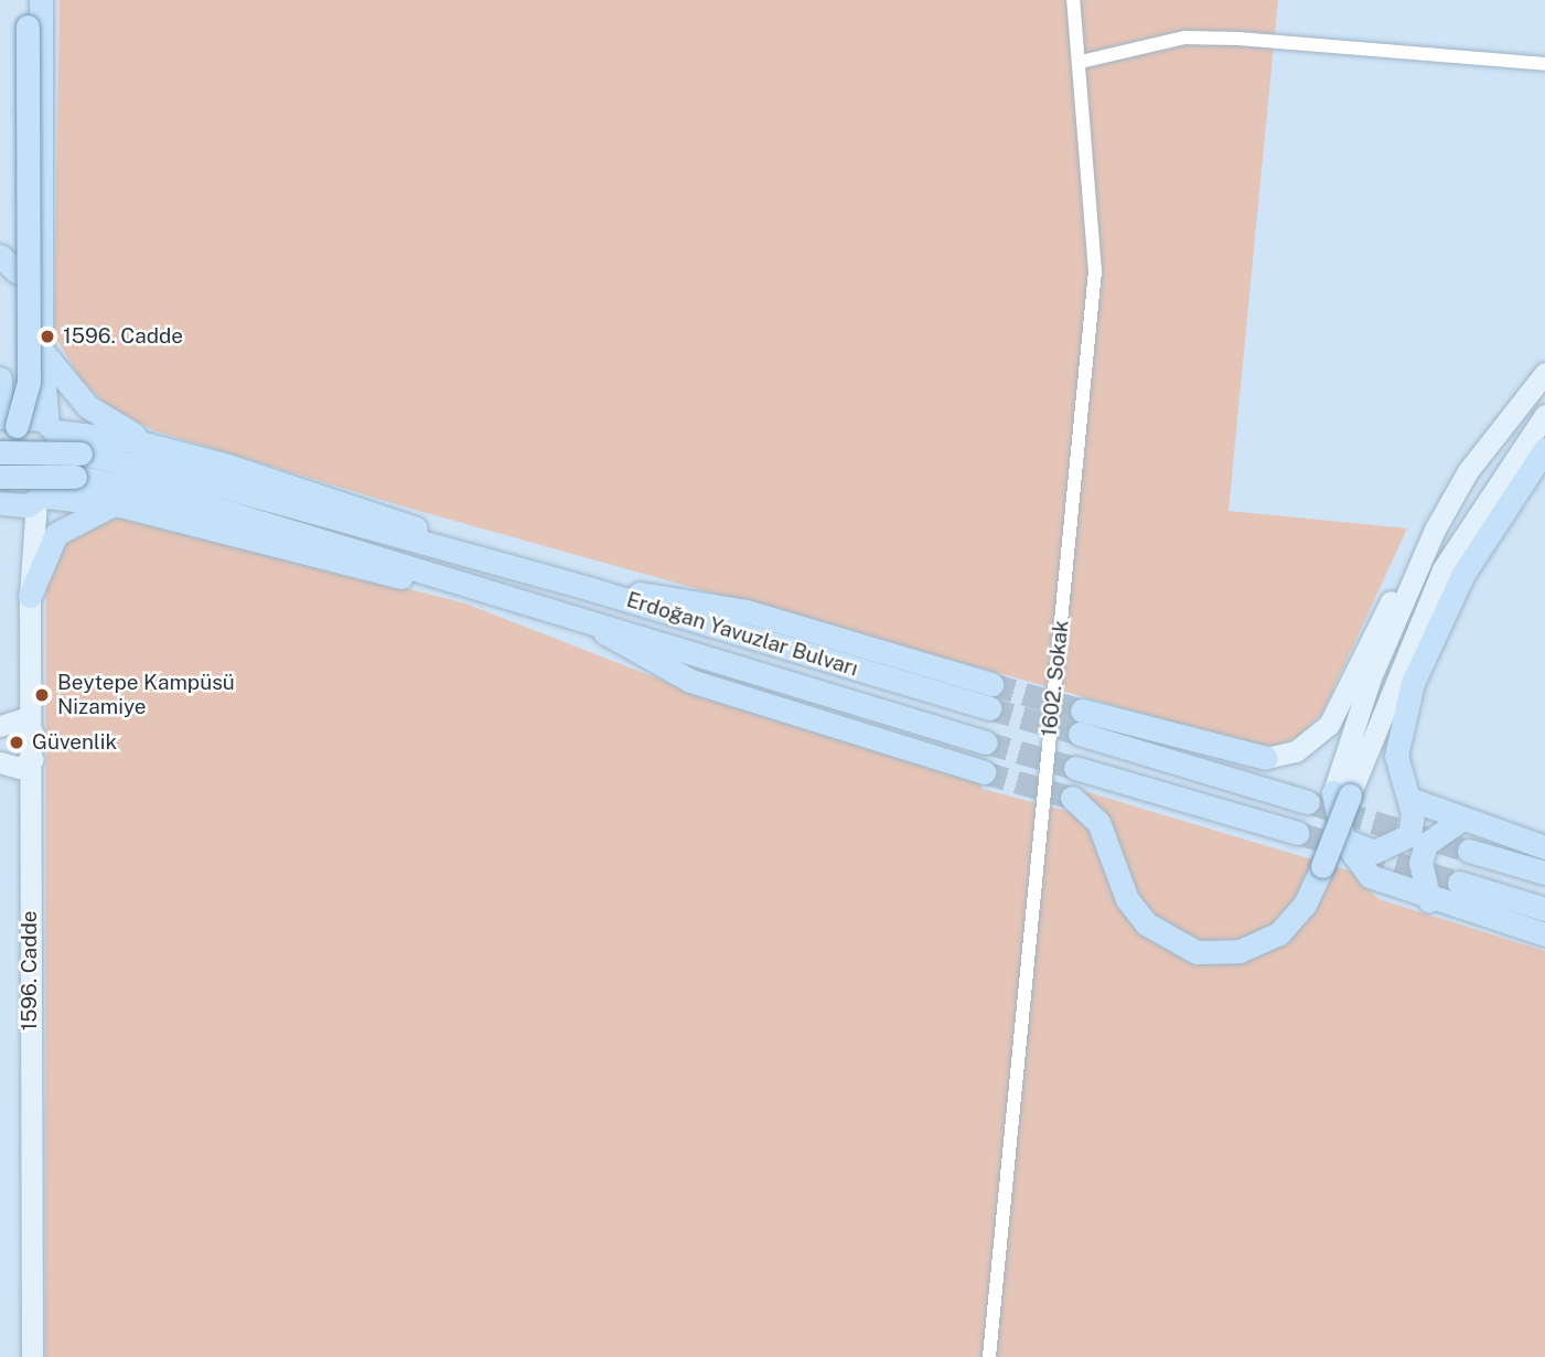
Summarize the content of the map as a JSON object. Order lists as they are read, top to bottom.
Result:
{
  "streets": {
    "main road": ["Erdoğan Yavuzlar Bulvarı", "1596. Cadde"],
    "street": ["1602. Sokak"]
  },
  "crossings": [
    ["Erdoğan Yavuzlar Bulvarı", "1596. Cadde"]
  ],
  "places": ["1596. Cadde", "Beytepe Kampüsü Nizamiye", "Güvenlik"]
}
